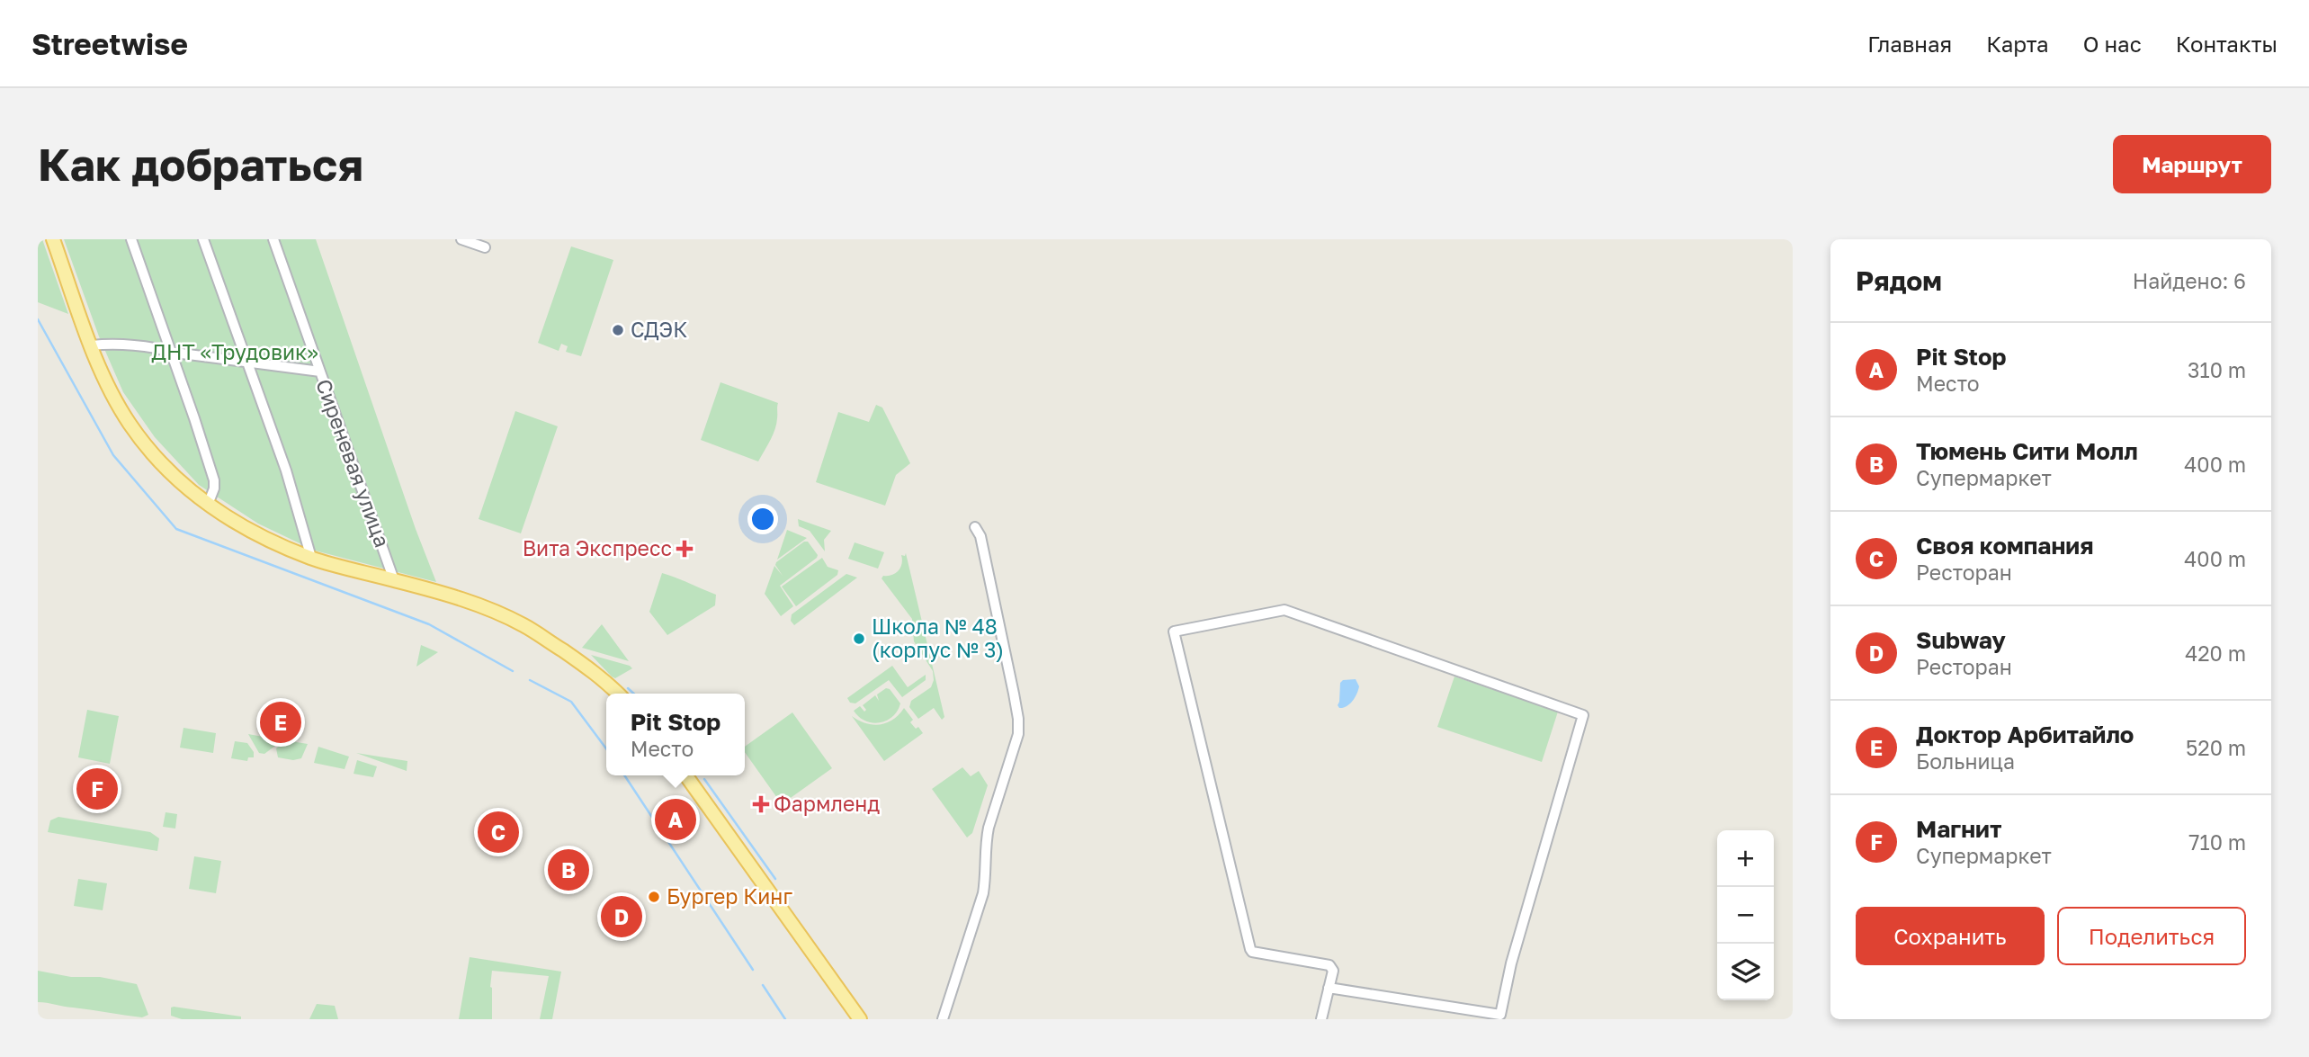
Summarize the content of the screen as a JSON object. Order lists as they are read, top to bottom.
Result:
{
  "streets": {
    "street": ["Сиреневая улица"]
  },
  "parks": ["ДНТ «Трудовик»"],
  "places": {
    "other": ["СДЭК", "Школа № 48 (корпус № 3)", "Бургер Кинг"],
    "health": ["Вита Экспресс", "Фармленд"]
  },
  "page": {
    "header": "Streetwise",
    "nav": [
      "Главная",
      "Карта",
      "О нас",
      "Контакты"
    ],
    "buttons": [
      "Маршрут",
      ["Сохранить", "Поделиться"]
    ],
    "title": "Как добраться",
    "heading": ["Рядом", "Найдено: 6"],
    "list": [
      {
        "mark": "A",
        "name": "Pit Stop",
        "note": "Место",
        "value": "310 m"
      },
      {
        "mark": "B",
        "name": "Тюмень Сити Молл",
        "note": "Супермаркет",
        "value": "400 m"
      },
      {
        "mark": "C",
        "name": "Своя компания",
        "note": "Ресторан",
        "value": "400 m"
      },
      {
        "mark": "D",
        "name": "Subway",
        "note": "Ресторан",
        "value": "420 m"
      },
      {
        "mark": "E",
        "name": "Доктор Арбитайло",
        "note": "Больница",
        "value": "520 m"
      },
      {
        "mark": "F",
        "name": "Магнит",
        "note": "Супермаркет",
        "value": "710 m"
      }
    ],
    "popup": ["Pit Stop", "Место"],
    "pins": [
      "E",
      "F",
      "A",
      "C",
      "B",
      "D"
    ],
    "map_buttons": ["+", "−"]
  }
}
